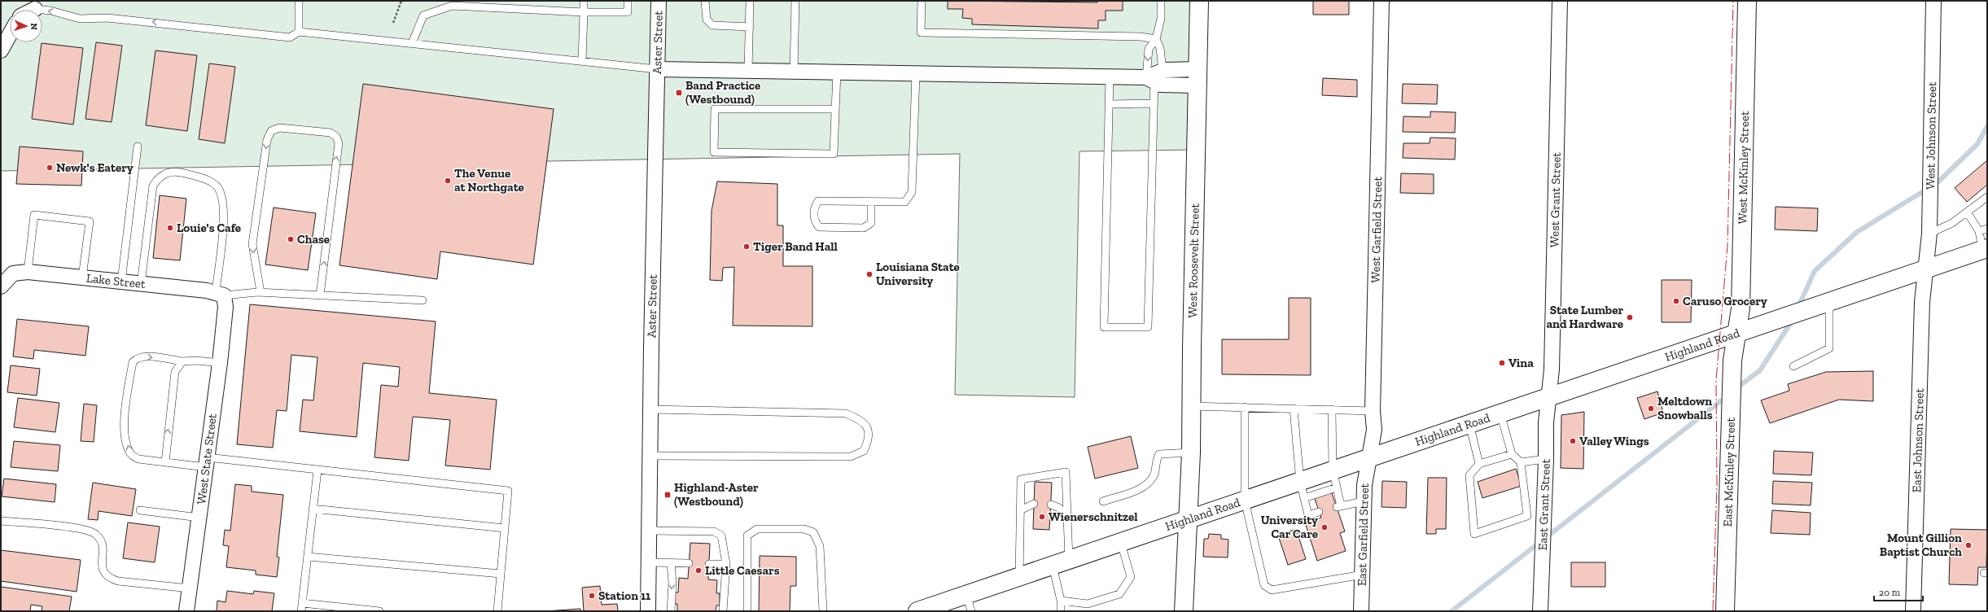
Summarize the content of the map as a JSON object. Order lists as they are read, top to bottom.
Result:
{
  "streets": {
    "street": [
      "Aster Street",
      "West Johnson Street",
      "West McKinley Street",
      "West Grant Street",
      "West Garfield Street",
      "West Roosevelt Street",
      "Lake Street",
      "Highland Road",
      "East Johnson Street",
      "West State Street",
      "East McKinley Street",
      "East Grant Street",
      "East Garfield Street"
    ]
  },
  "crossings": [
    ["West Johnson Street", "Highland Road"],
    ["West Johnson Street", "East Johnson Street"],
    ["West McKinley Street", "Highland Road"],
    ["West McKinley Street", "East McKinley Street"],
    ["West Grant Street", "Highland Road"],
    ["West Grant Street", "East Grant Street"],
    ["West Garfield Street", "Highland Road"],
    ["West Garfield Street", "East Garfield Street"],
    ["West Roosevelt Street", "Highland Road"],
    ["Lake Street", "West State Street"],
    ["Highland Road", "East Johnson Street"],
    ["Highland Road", "East McKinley Street"],
    ["Highland Road", "East Grant Street"],
    ["Highland Road", "East Garfield Street"]
  ],
  "places": {
    "transit": ["Band Practice (Westbound)", "Highland-Aster (Westbound)"],
    "other": [
      "Newk's Eatery",
      "The Venue at Northgate",
      "Louie's Cafe",
      "Chase",
      "Tiger Band Hall",
      "Louisiana State University",
      "Caruso Grocery",
      "State Lumber and Hardware",
      "Vina",
      "Meltdown Snowballs",
      "Valley Wings",
      "Wienerschnitzel",
      "University Car Care",
      "Mount Gillion Baptist Church",
      "Little Caesars",
      "Station 11"
    ]
  },
  "scale_bar": "20 m",
  "north": "right"
}
